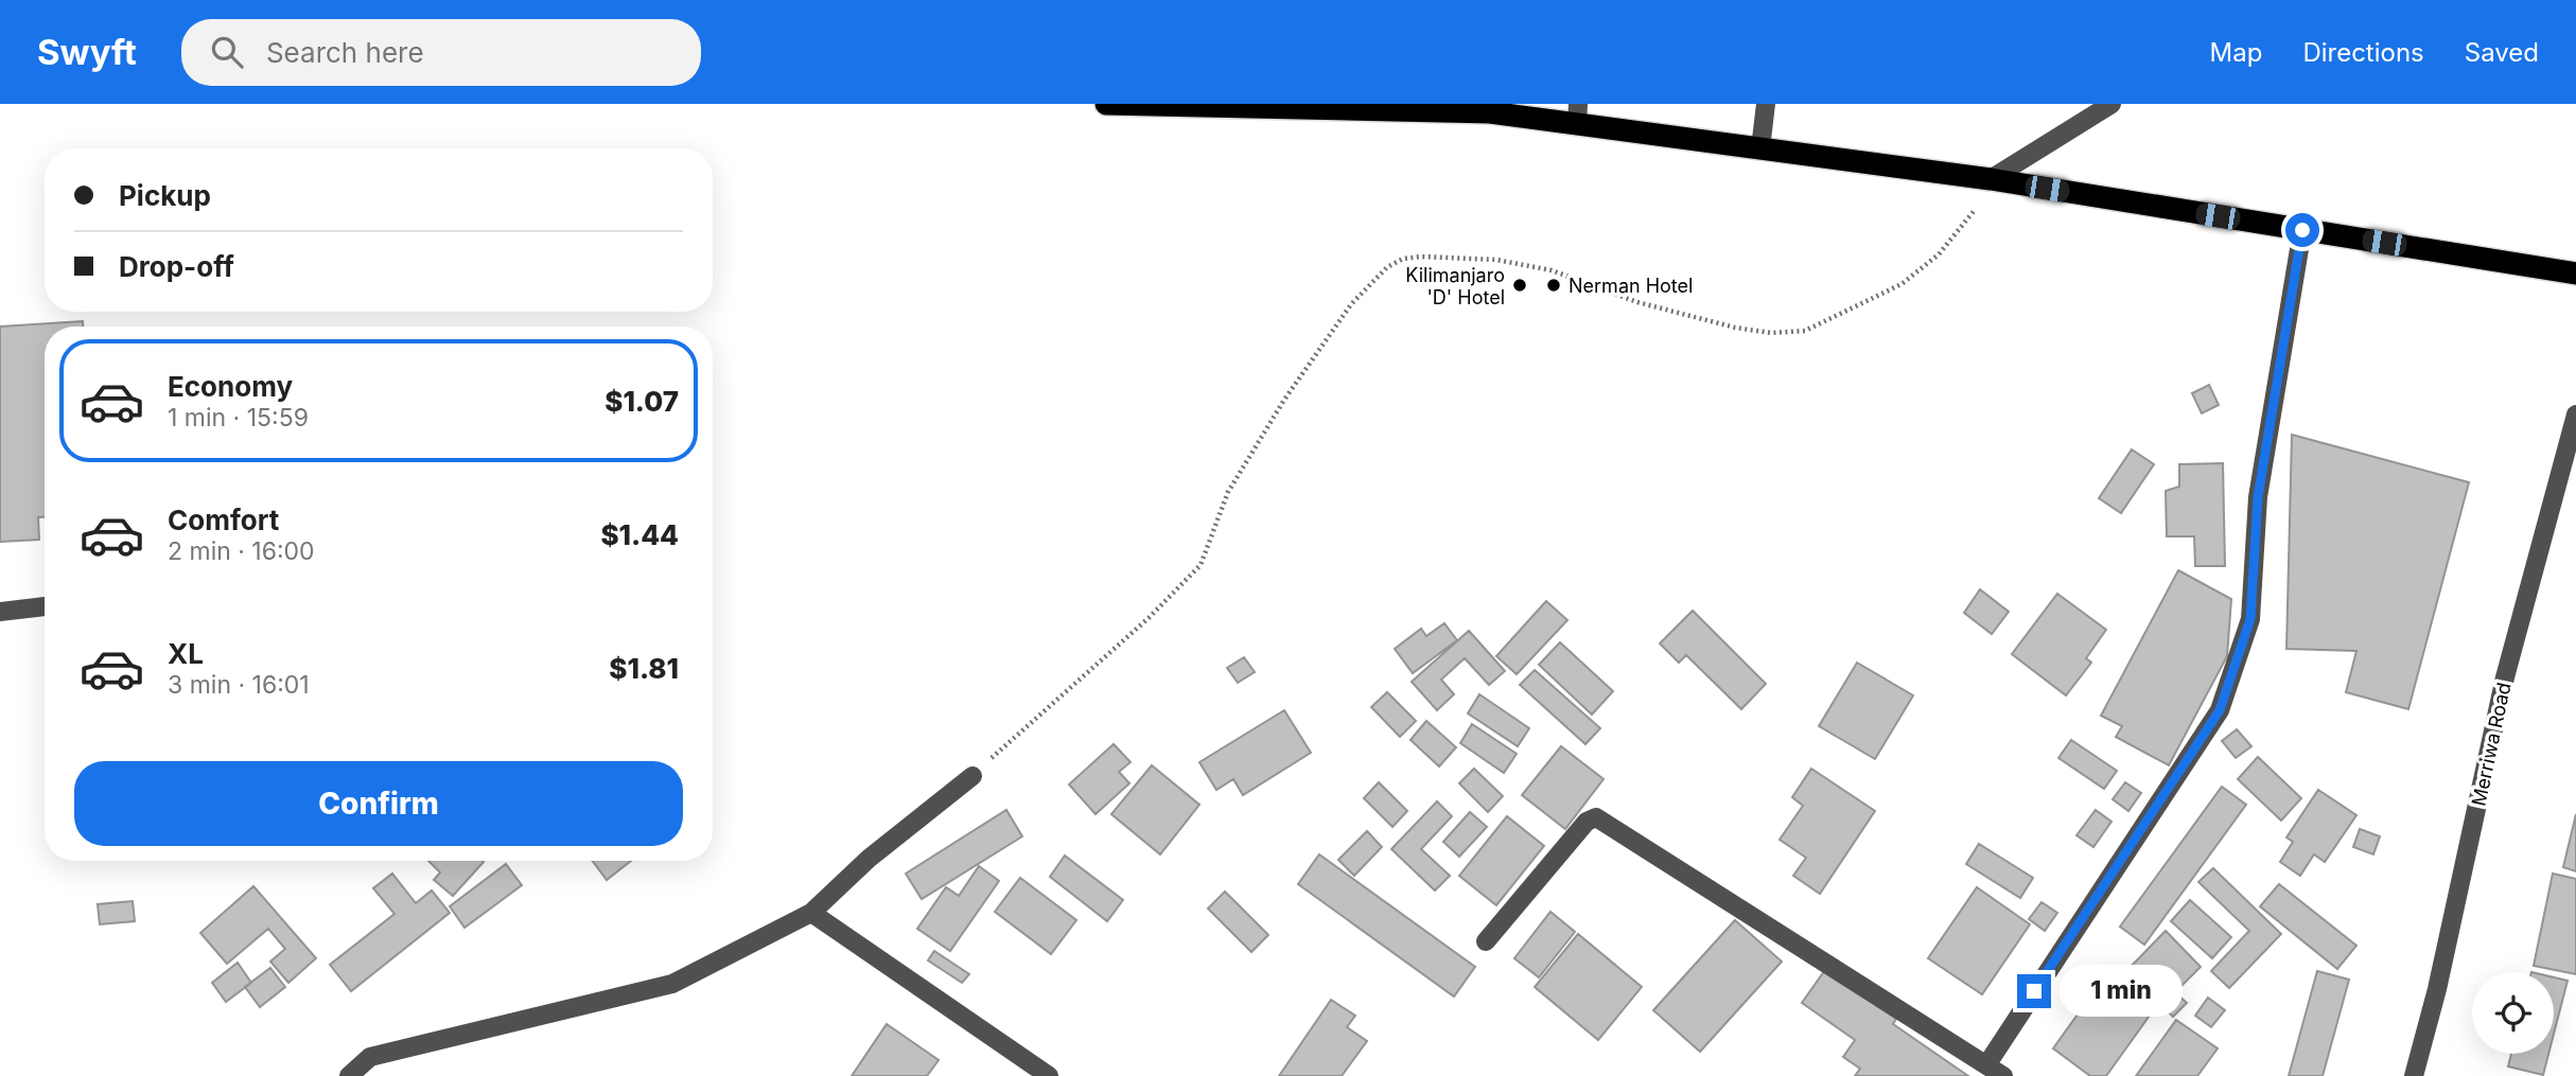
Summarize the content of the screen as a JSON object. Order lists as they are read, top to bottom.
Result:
{
  "streets": {
    "street": ["Merriwa Road"]
  },
  "places": ["Kilimanjaro 'D' Hotel", "Nerman Hotel"],
  "page": {
    "header": "Swyft",
    "search": "Search here",
    "nav": ["Map", "Directions", "Saved"],
    "banner": ["Pickup", "Drop-off"],
    "list": [
      {
        "name": "Economy",
        "note": "1 min · 15:59",
        "value": "$1.07"
      },
      {
        "name": "Comfort",
        "note": "2 min · 16:00",
        "value": "$1.44"
      },
      {
        "name": "XL",
        "note": "3 min · 16:01",
        "value": "$1.81"
      }
    ],
    "buttons": "Confirm",
    "bubble": "1 min"
  }
}
